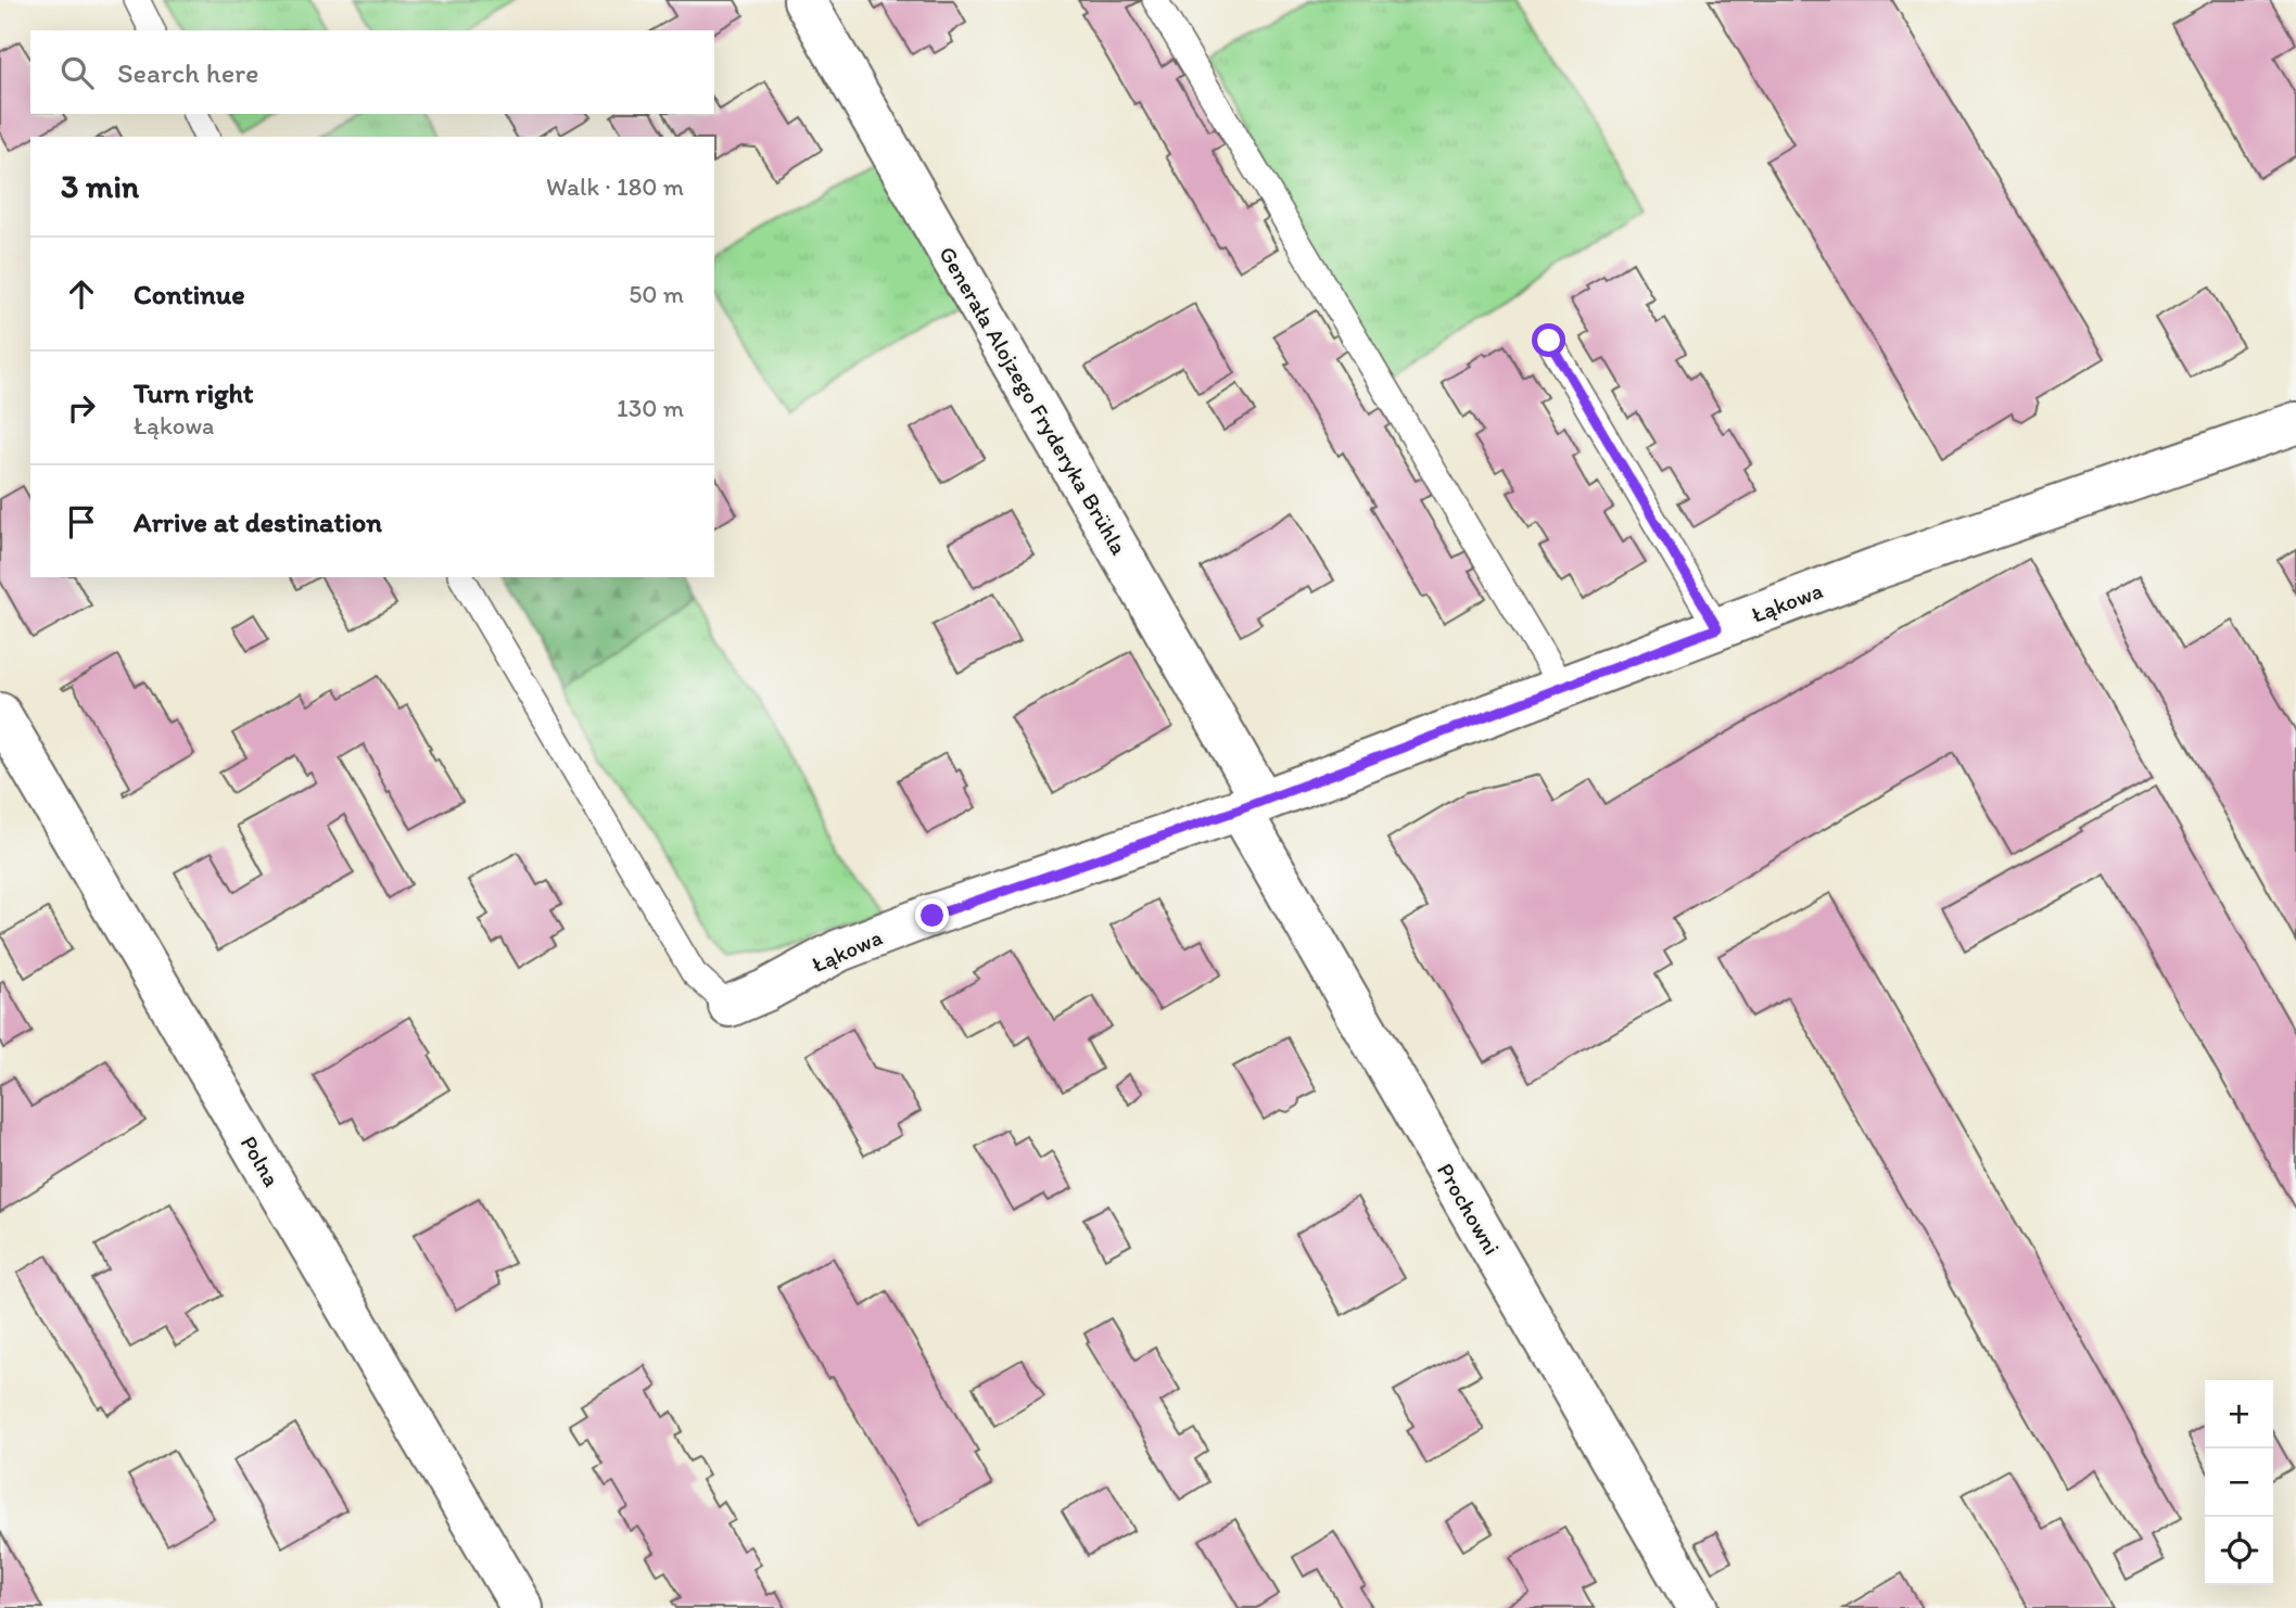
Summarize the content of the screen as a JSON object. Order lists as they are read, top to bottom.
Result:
{
  "streets": {
    "street": [
      "Generała Alojzego Fryderyka Brühla",
      "Łąkowa",
      "Polna",
      "Prochowni"
    ]
  },
  "crossings": [
    ["Generała Alojzego Fryderyka Brühla", "Łąkowa"],
    ["Generała Alojzego Fryderyka Brühla", "Prochowni"],
    ["Łąkowa", "Prochowni"]
  ],
  "page": {
    "search": "Search here",
    "heading": ["3 min", "Walk · 180 m"],
    "list": [
      ["Continue", "50 m"],
      ["Turn right", "Łąkowa", "130 m"],
      "Arrive at destination"
    ],
    "map_buttons": ["+", "−"]
  }
}
